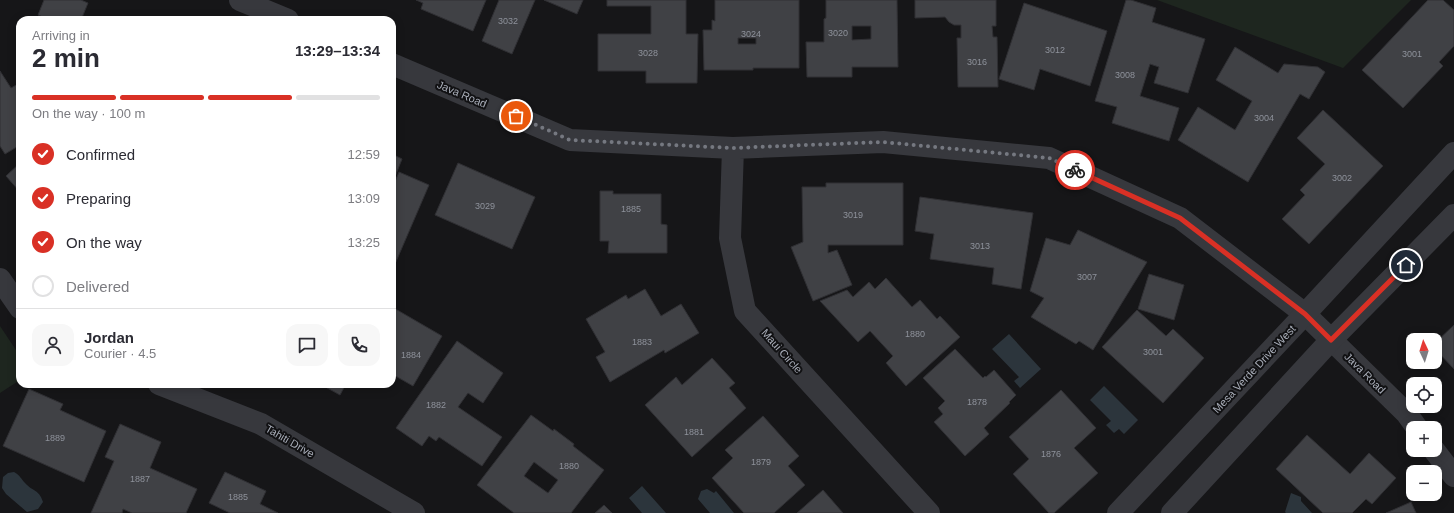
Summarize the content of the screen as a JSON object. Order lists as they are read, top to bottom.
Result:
{
  "streets": {
    "street": [
      "Java Road",
      "Maui Circle",
      "Mesa Verde Drive West",
      "Tahiti Drive"
    ]
  },
  "crossings": [
    ["Java Road", "Maui Circle"],
    ["Java Road", "Mesa Verde Drive West"]
  ],
  "house_numbers": [
    "3032",
    "3020",
    "3024",
    "3012",
    "3028",
    "3001",
    "3016",
    "3008",
    "3004",
    "3002",
    "3029",
    "1885",
    "3019",
    "3013",
    "3007",
    "1880",
    "1883",
    "3001",
    "1884",
    "1878",
    "1882",
    "1881",
    "1889",
    "1876",
    "1879",
    "1880",
    "1887",
    "1885"
  ],
  "north": "top",
  "page": {
    "heading": ["2 min", "Arriving in", "13:29–13:34"],
    "panel": ["Jordan", "Courier · 4.5"],
    "bar": "On the way · 100 m",
    "list": [
      ["Confirmed", "12:59"],
      ["Preparing", "13:09"],
      ["On the way", "13:25"],
      "Delivered"
    ],
    "map_buttons": ["+", "−"]
  }
}
